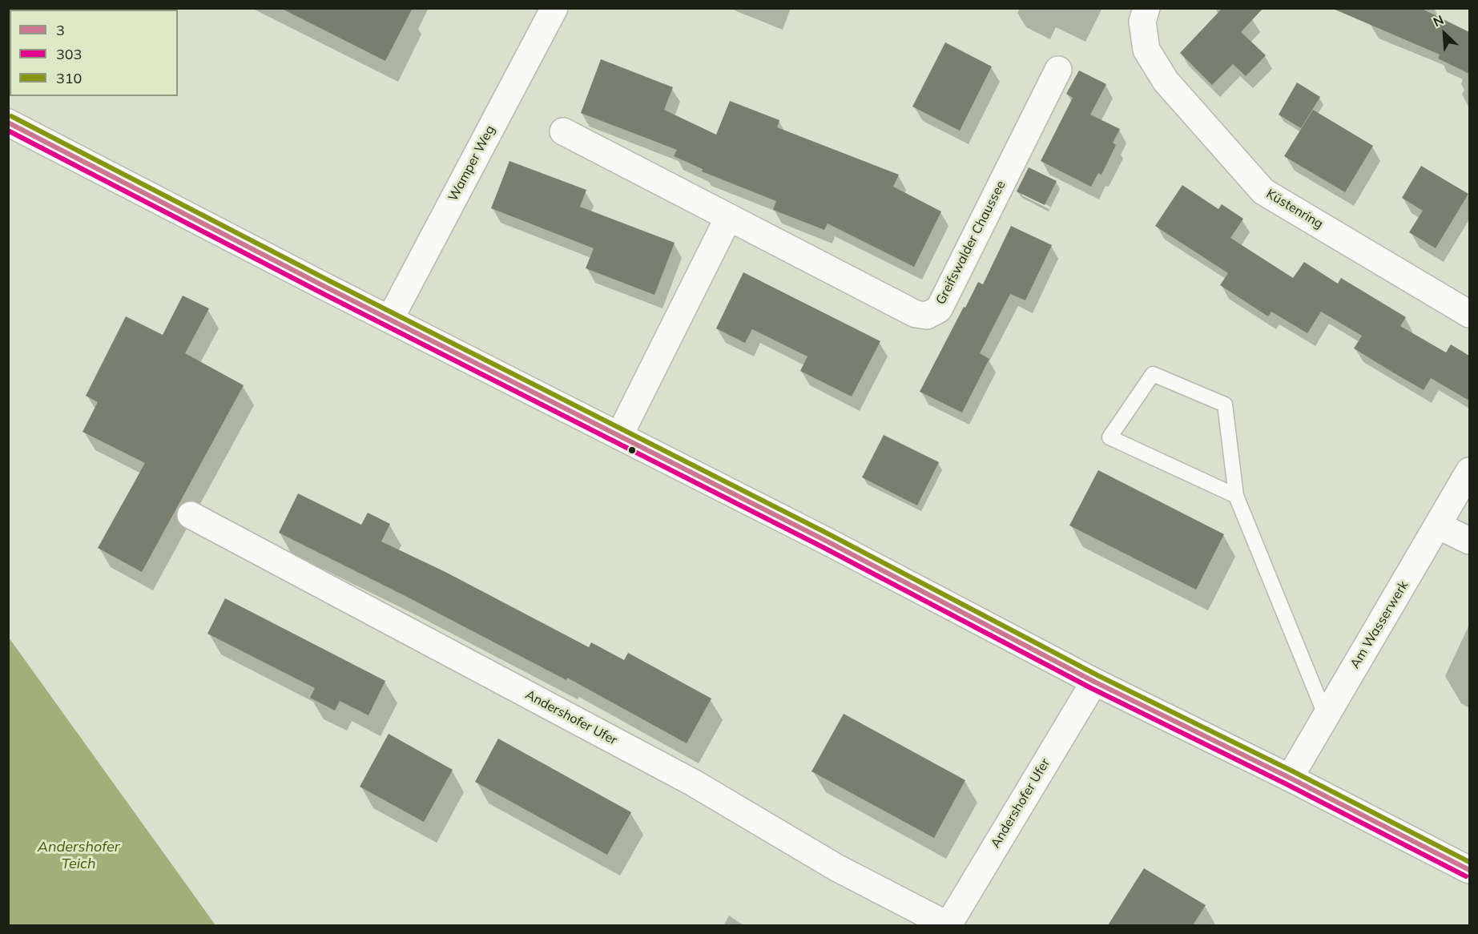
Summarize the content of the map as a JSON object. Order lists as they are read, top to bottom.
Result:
{
  "streets": {
    "street": [
      "Wamper Weg",
      "Küstenring",
      "Greifswalder Chaussee",
      "Am Wasserwerk",
      "Andershofer Ufer"
    ]
  },
  "water": ["Andershofer Teich"],
  "lines": ["transit line 310", "transit line 3", "transit line 303"],
  "legend": ["3", "303", "310"],
  "north": "top left"
}
